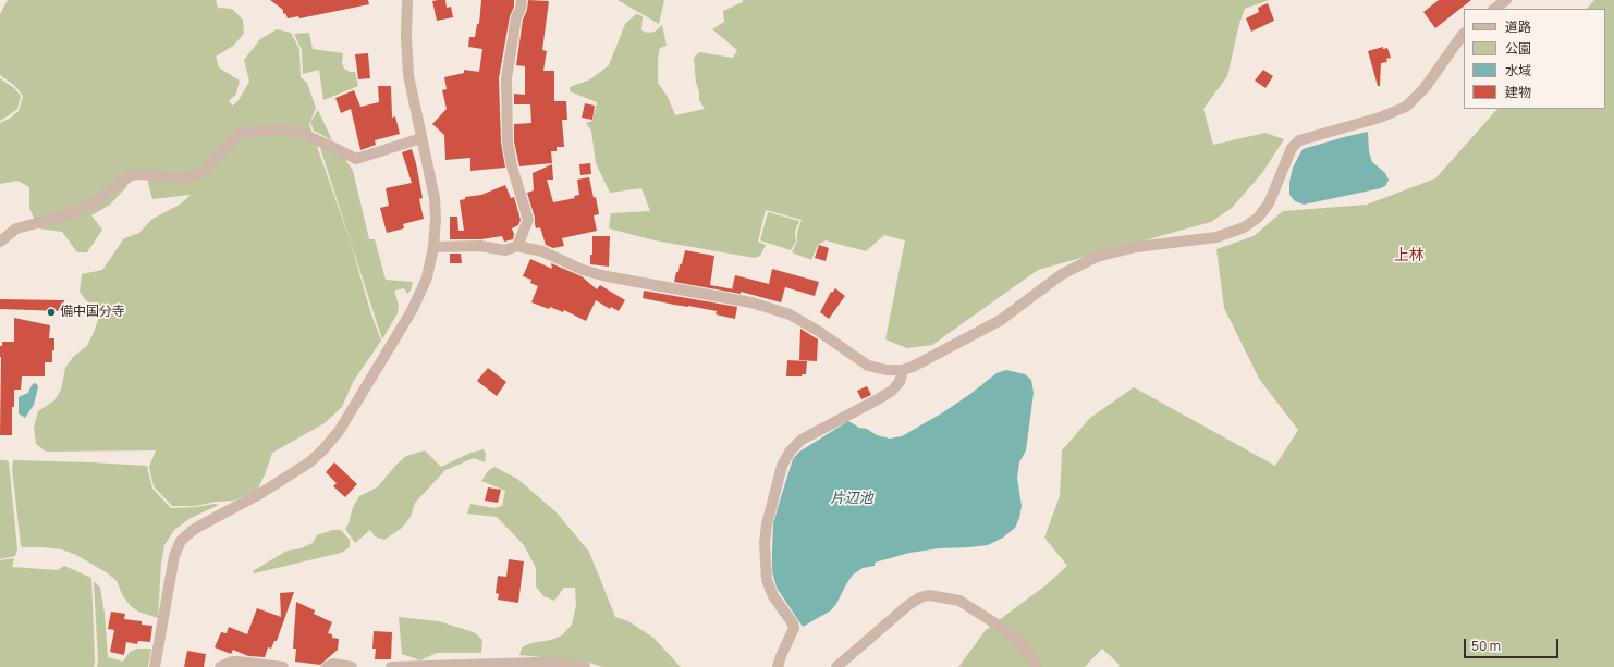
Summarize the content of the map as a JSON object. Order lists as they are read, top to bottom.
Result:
{
  "districts": ["上林"],
  "water": ["片辺池"],
  "places": ["備中国分寺"],
  "legend": [
    "道路",
    "公園",
    "水域",
    "建物"
  ],
  "scale_bar": "50 m"
}
